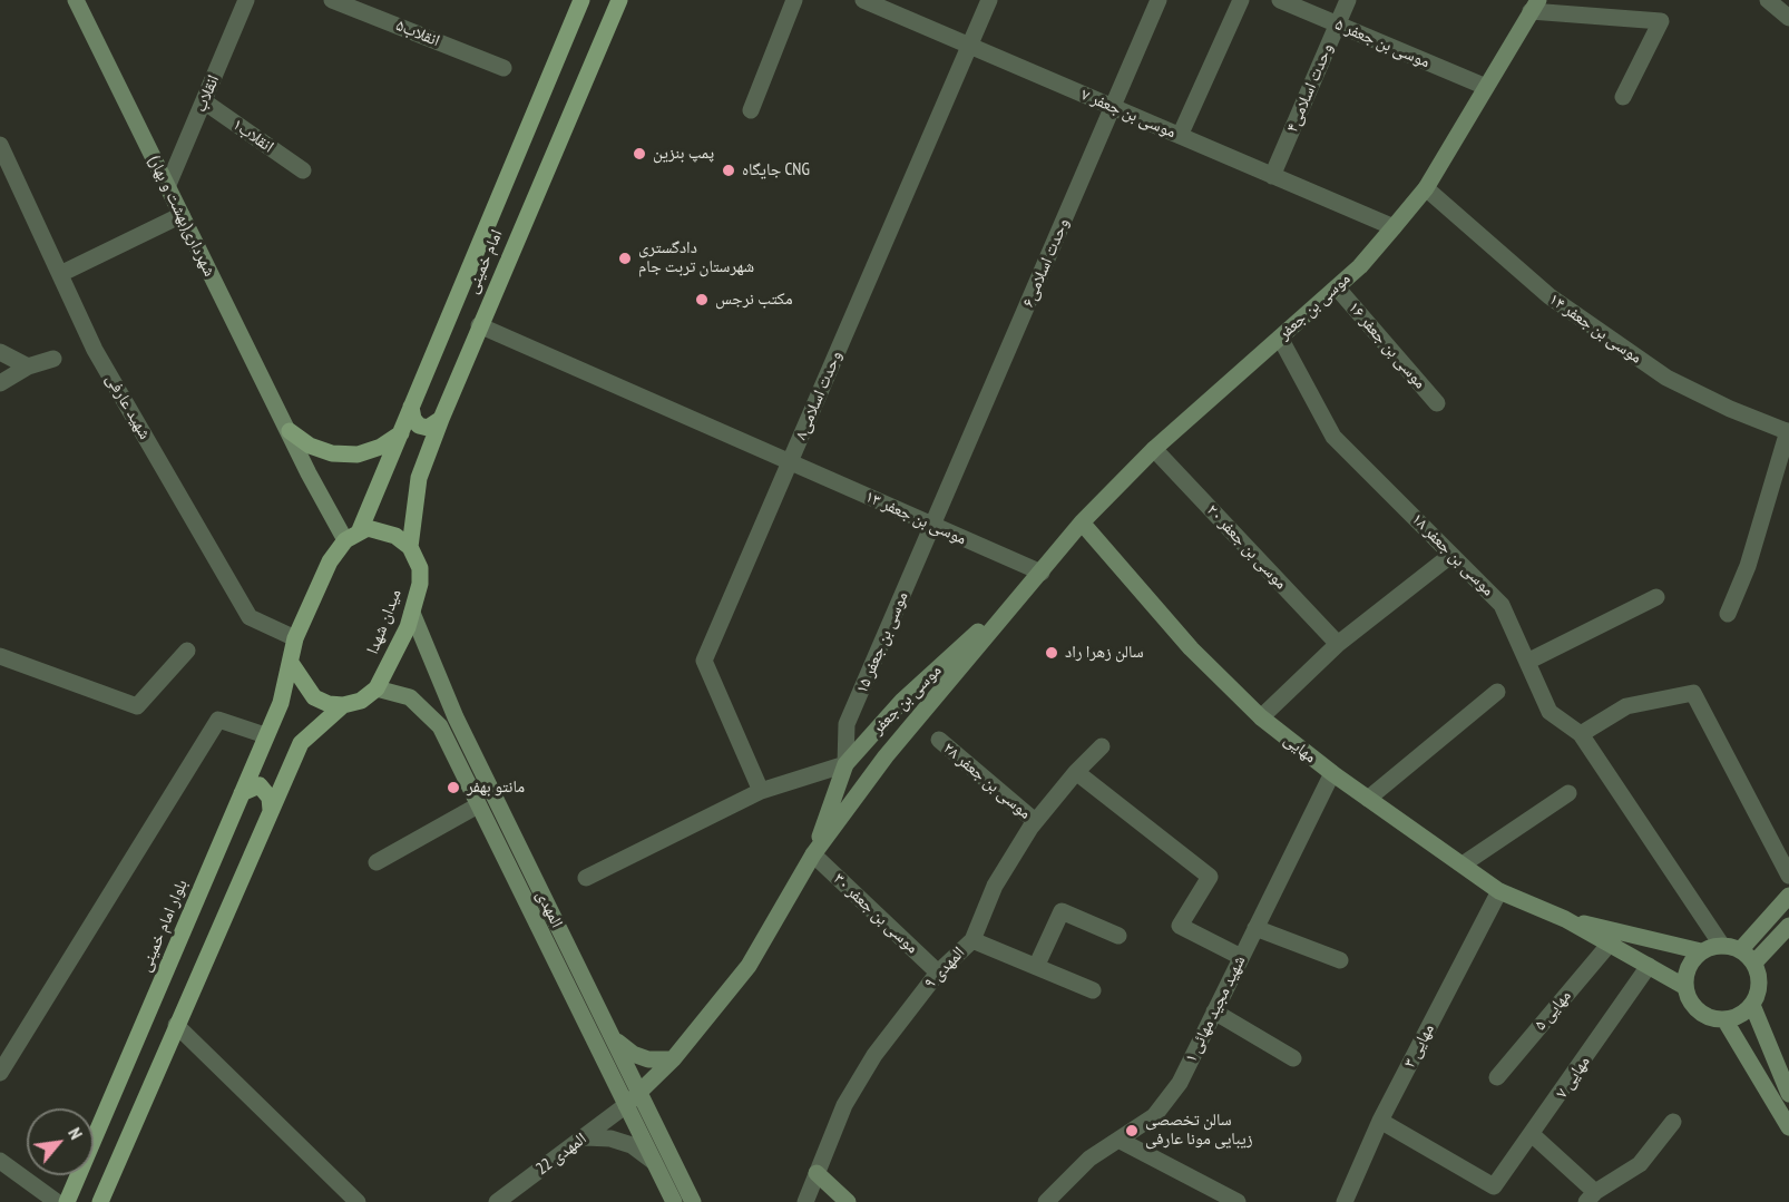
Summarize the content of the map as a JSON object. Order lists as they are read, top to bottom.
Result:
{
  "streets": {
    "main road": ["امام خمینی", "میدان شهدا", "بلوار امام خمینی"],
    "street": [
      "انقلاب۵",
      "موسی بن جعفر ۵",
      "وحدت اسلامی۴",
      "انقلاب",
      "موسی بن جعفر ۷",
      "انقلاب۱",
      "شهرداری(بهشت و بهار)",
      "وحدت اسلامی۶",
      "موسی بن جعفر",
      "موسی بن جعفر ۱۴",
      "موسی بن جعفر ۱۶",
      "وحدت اسلامی۸",
      "شهید عارفی",
      "موسی بن جعفر ۱۳",
      "موسی بن جعفر ۲۰",
      "موسی بن جعفر ۱۸",
      "موسی بن جعفر ۱۵",
      "مهایی",
      "موسی بن جعفر ۲۸",
      "المهدی",
      "موسی بن جعفر ۳۰",
      "المهدی ۹",
      "شهید مجید مهائی ۱",
      "مهایی ۵",
      "مهایی ۳",
      "مهایی ۷",
      "المهدی 22"
    ]
  },
  "crossings": [
    ["موسی بن جعفر ۵", "وحدت اسلامی۴"],
    ["موسی بن جعفر ۵", "موسی بن جعفر"],
    ["وحدت اسلامی۴", "موسی بن جعفر ۷"],
    ["انقلاب", "انقلاب۱"],
    ["انقلاب", "شهرداری(بهشت و بهار)"],
    ["موسی بن جعفر ۷", "وحدت اسلامی۶"],
    ["موسی بن جعفر ۷", "موسی بن جعفر"],
    ["موسی بن جعفر ۷", "وحدت اسلامی۸"],
    ["شهرداری(بهشت و بهار)", "امام خمینی"],
    ["شهرداری(بهشت و بهار)", "شهید عارفی"],
    ["شهرداری(بهشت و بهار)", "میدان شهدا"],
    ["شهرداری(بهشت و بهار)", "المهدی"],
    ["شهرداری(بهشت و بهار)", "بلوار امام خمینی"],
    ["امام خمینی", "شهید عارفی"],
    ["امام خمینی", "موسی بن جعفر ۱۳"],
    ["امام خمینی", "میدان شهدا"],
    ["امام خمینی", "المهدی"],
    ["امام خمینی", "بلوار امام خمینی"],
    ["وحدت اسلامی۶", "موسی بن جعفر ۱۳"],
    ["وحدت اسلامی۶", "موسی بن جعفر ۱۵"],
    ["موسی بن جعفر", "موسی بن جعفر ۱۴"],
    ["موسی بن جعفر", "موسی بن جعفر ۱۶"],
    ["موسی بن جعفر", "موسی بن جعفر ۱۳"],
    ["موسی بن جعفر", "موسی بن جعفر ۲۰"],
    ["موسی بن جعفر", "موسی بن جعفر ۱۸"],
    ["موسی بن جعفر", "موسی بن جعفر ۱۵"],
    ["موسی بن جعفر", "مهایی"],
    ["موسی بن جعفر", "المهدی"],
    ["موسی بن جعفر", "موسی بن جعفر ۳۰"],
    ["موسی بن جعفر", "المهدی 22"],
    ["وحدت اسلامی۸", "موسی بن جعفر ۱۳"],
    ["شهید عارفی", "میدان شهدا"],
    ["شهید عارفی", "المهدی"],
    ["شهید عارفی", "بلوار امام خمینی"],
    ["موسی بن جعفر ۱۳", "موسی بن جعفر ۱۵"],
    ["میدان شهدا", "المهدی"],
    ["میدان شهدا", "بلوار امام خمینی"],
    ["مهایی", "شهید مجید مهائی ۱"],
    ["مهایی", "مهایی ۳"],
    ["موسی بن جعفر ۲۸", "المهدی ۹"],
    ["المهدی", "بلوار امام خمینی"],
    ["المهدی", "المهدی 22"],
    ["موسی بن جعفر ۳۰", "المهدی ۹"],
    ["مهایی ۳", "مهایی ۷"]
  ],
  "places": [
    "پمپ بنزین",
    "جایگاه CNG",
    "دادگستری شهرستان تربت جام",
    "مكتب نرجس",
    "سالن زهرا راد",
    "مانتو بهفر",
    "سالن تخصصی زیبایی مونا عارفی"
  ],
  "north": "top right"
}
